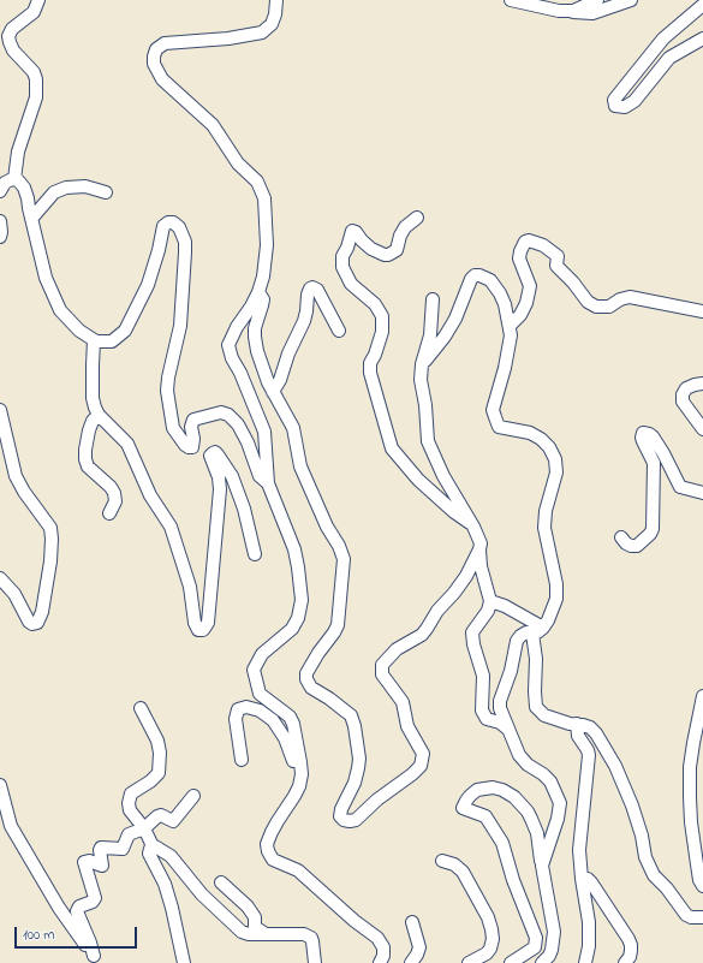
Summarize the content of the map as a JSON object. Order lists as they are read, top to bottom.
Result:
{
  "scale_bar": "100 m"
}
